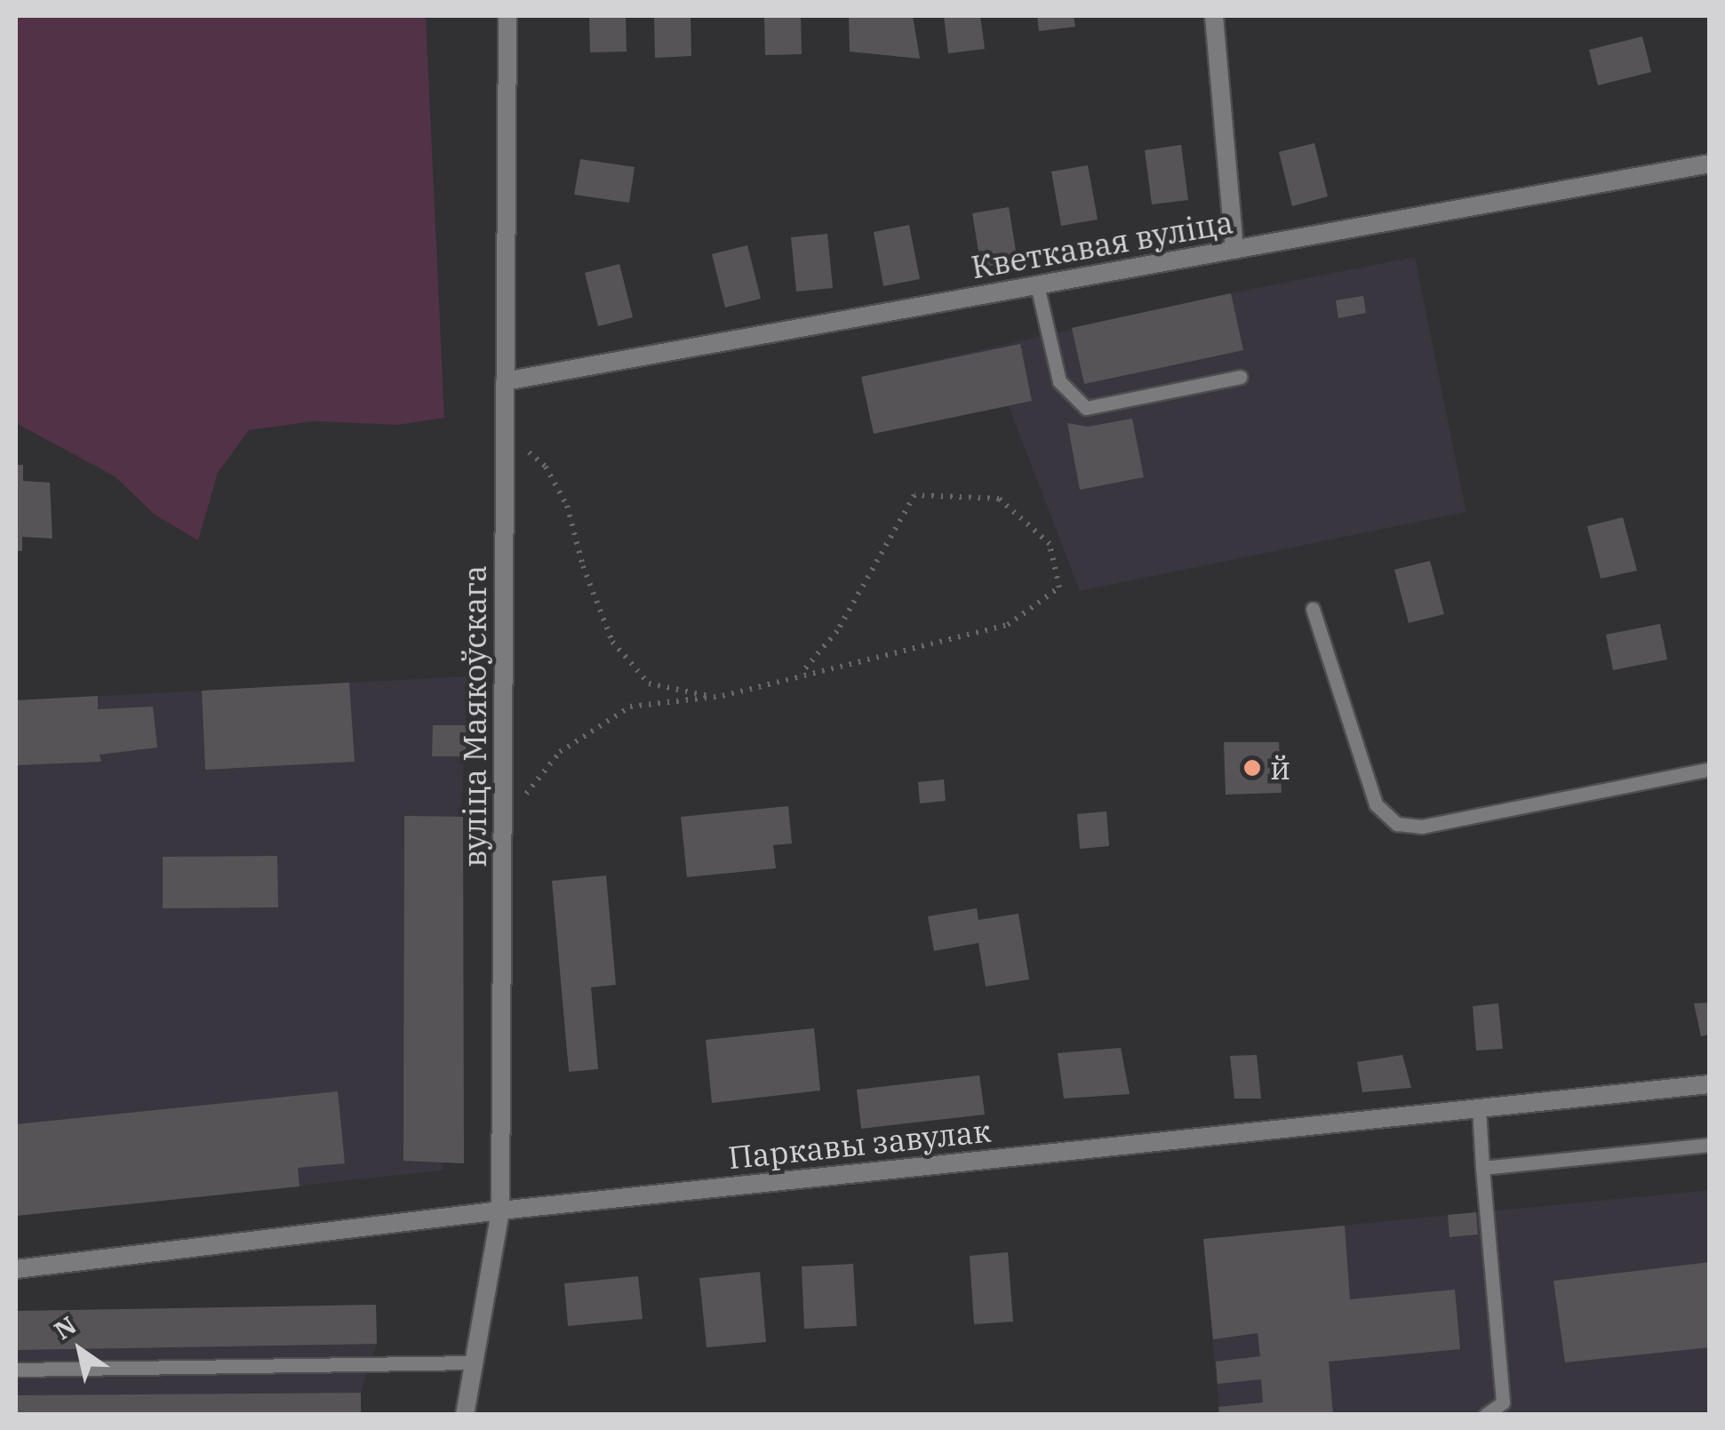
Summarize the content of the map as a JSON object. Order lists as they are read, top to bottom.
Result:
{
  "streets": {
    "street": ["Кветкавая вуліца", "вуліца Маякоўскага", "Паркавы завулак"]
  },
  "crossings": [
    ["Кветкавая вуліца", "вуліца Маякоўскага"],
    ["вуліца Маякоўскага", "Паркавы завулак"]
  ],
  "places": ["й"],
  "north": "top left"
}
